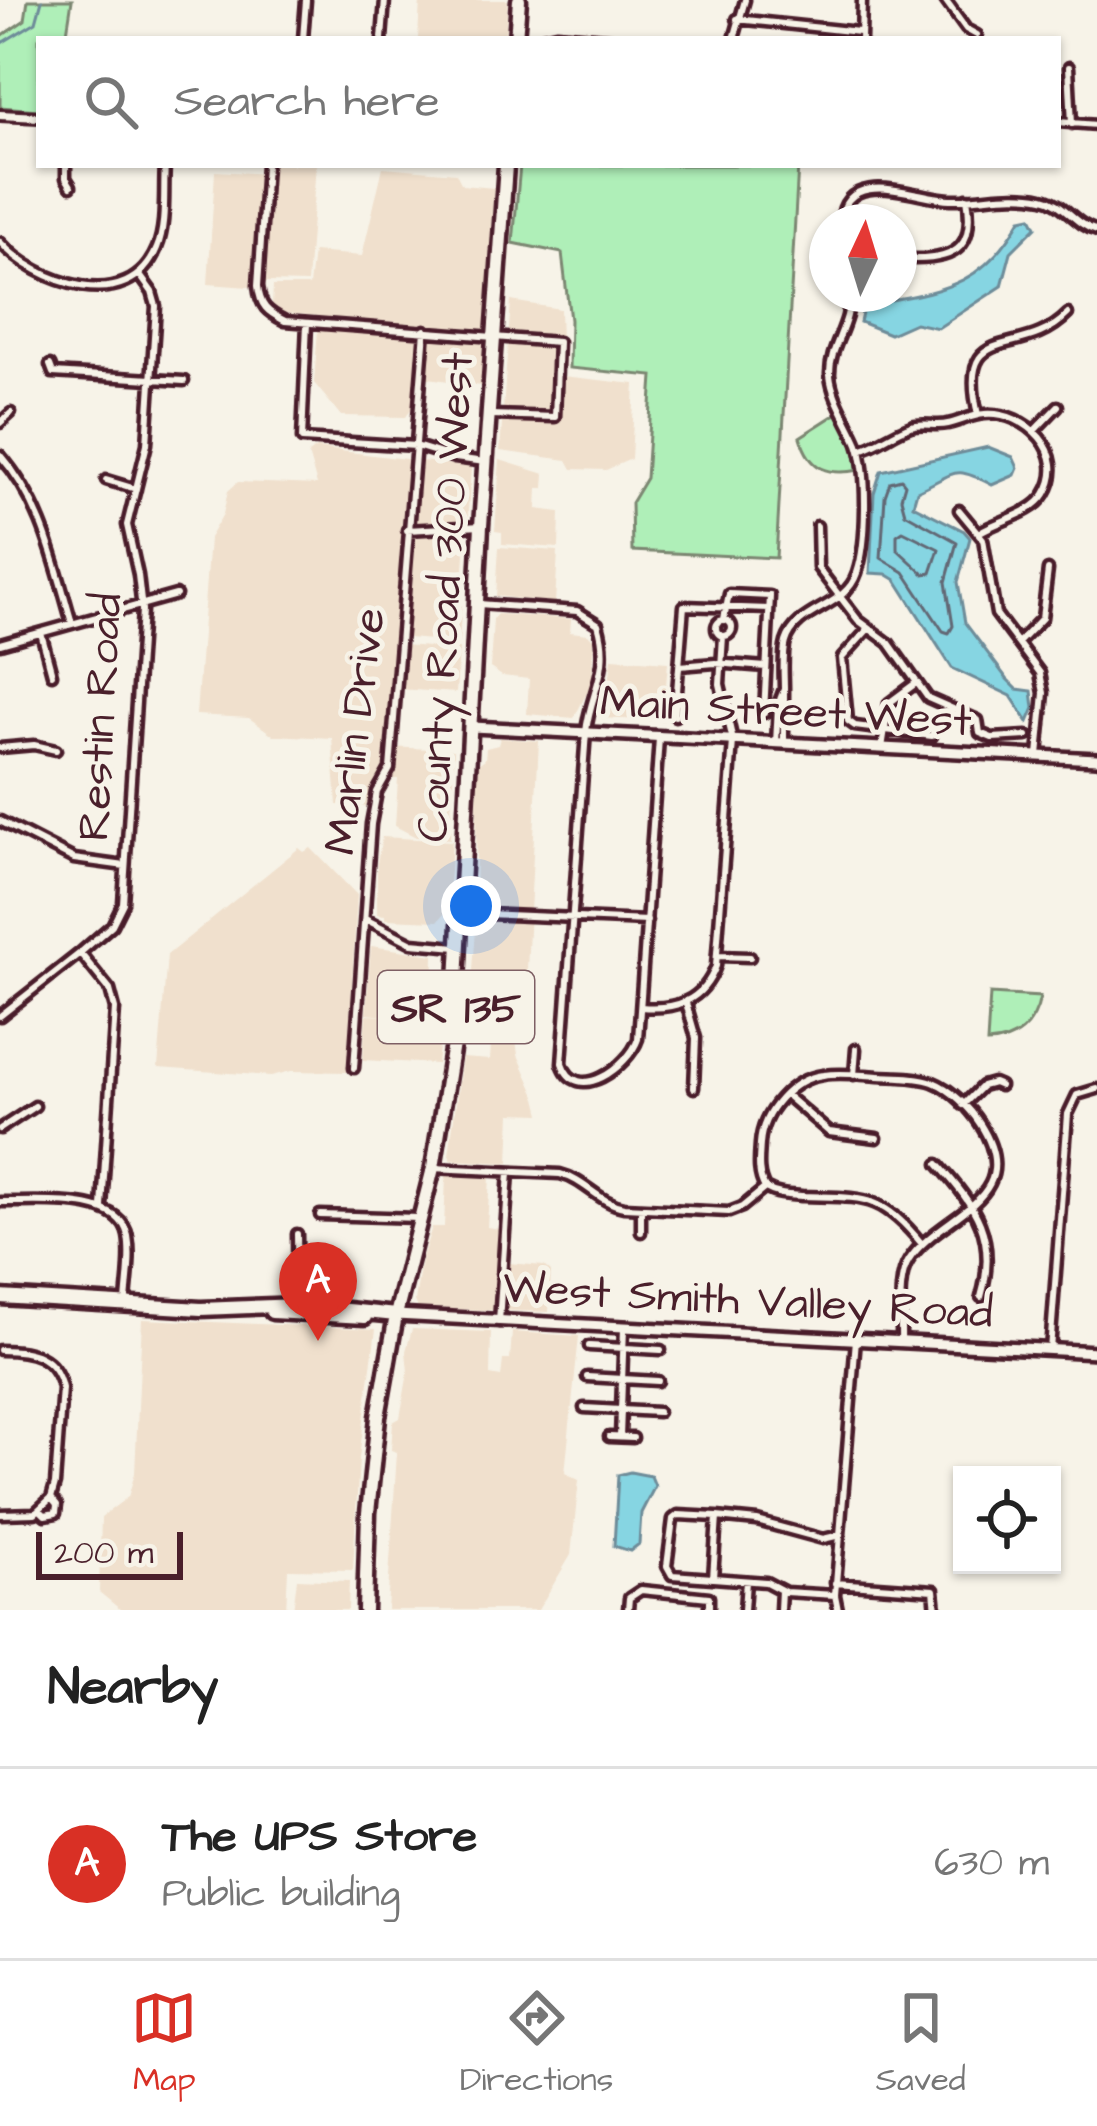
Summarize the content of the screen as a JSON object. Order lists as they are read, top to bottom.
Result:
{
  "streets": {
    "main road": [
      "County Road 300 West",
      "Main Street West",
      "SR 135",
      "West Smith Valley Road"
    ],
    "street": ["Restin Road", "Marlin Drive"]
  },
  "crossings": [
    ["County Road 300 West", "Main Street West"],
    ["County Road 300 West", "SR 135"],
    ["County Road 300 West", "West Smith Valley Road"],
    ["SR 135", "West Smith Valley Road"]
  ],
  "scale_bar": "200 m",
  "north": "top",
  "page": {
    "search": "Search here",
    "pins": "A",
    "scale": "200 m",
    "heading": "Nearby",
    "list": [
      {
        "mark": "A",
        "name": "The UPS Store",
        "note": "Public building",
        "value": "630 m"
      }
    ],
    "nav": ["Map", "Directions", "Saved"]
  }
}
